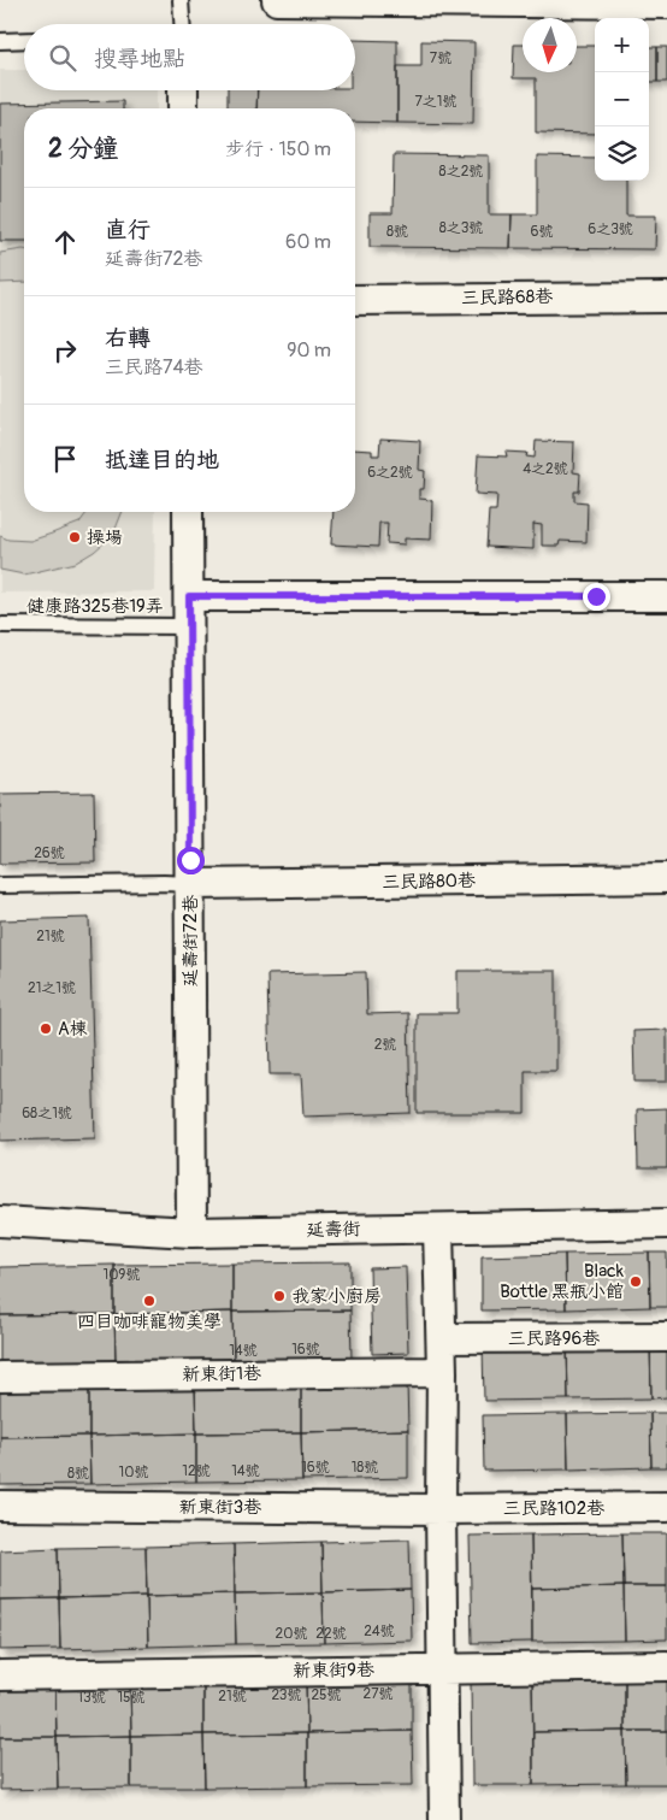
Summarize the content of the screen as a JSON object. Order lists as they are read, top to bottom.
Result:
{
  "streets": {
    "street": [
      "三民路68巷",
      "三民路80巷",
      "延壽街72巷",
      "延壽街",
      "三民路96巷",
      "新東街1巷",
      "新東街3巷",
      "三民路102巷",
      "新東街9巷"
    ],
    "lane": ["健康路325巷19弄"]
  },
  "crossings": [
    ["健康路325巷19弄", "延壽街72巷"],
    ["三民路80巷", "延壽街72巷"],
    ["延壽街72巷", "延壽街"],
    ["新東街3巷", "三民路102巷"]
  ],
  "places": [
    "操場",
    "A棟",
    "Black Bottle 黑瓶小館",
    "我家小廚房",
    "四目咖啡寵物美學"
  ],
  "house_numbers": [
    "7號",
    "7之1號",
    "8之2號",
    "8之3號",
    "6之3號",
    "8號",
    "6號",
    "4之2號",
    "6之2號",
    "26號",
    "21號",
    "21之1號",
    "2號",
    "68之1號",
    "109號",
    "16號",
    "14號",
    "16號",
    "18號",
    "12號",
    "14號",
    "10號",
    "8號",
    "24號",
    "20號",
    "22號",
    "27號",
    "23號",
    "25號",
    "21號",
    "13號",
    "15號"
  ],
  "north": "bottom",
  "page": {
    "map_buttons": ["+", "−"],
    "search": "搜尋地點",
    "heading": ["2 分鐘", "步行 · 150 m"],
    "list": [
      ["直行", "延壽街72巷", "60 m"],
      ["右轉", "三民路74巷", "90 m"],
      "抵達目的地"
    ]
  }
}
